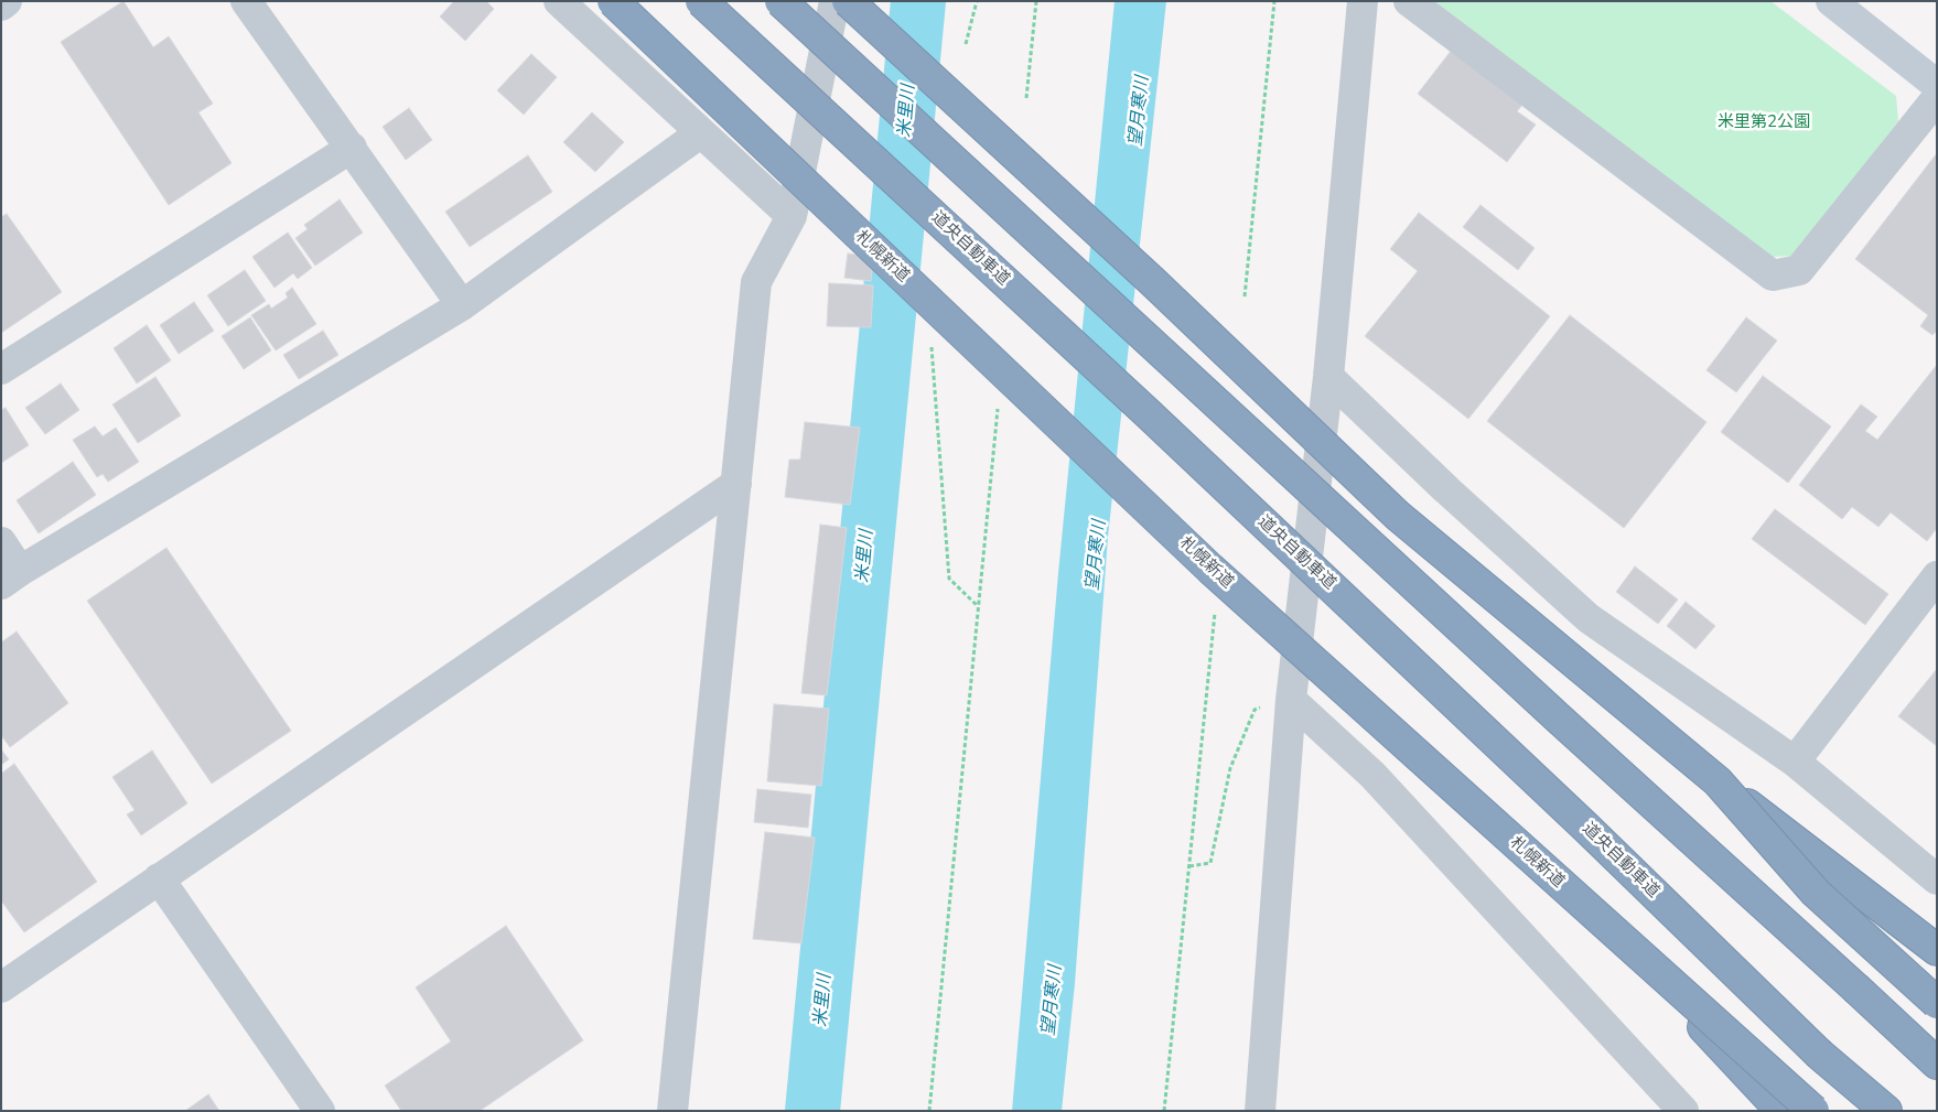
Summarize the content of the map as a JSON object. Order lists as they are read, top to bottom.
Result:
{
  "streets": {
    "highway": ["道央自動車道", "札幌新道"]
  },
  "water": ["米里川", "望月寒川"],
  "parks": ["米里第2公園"]
}
